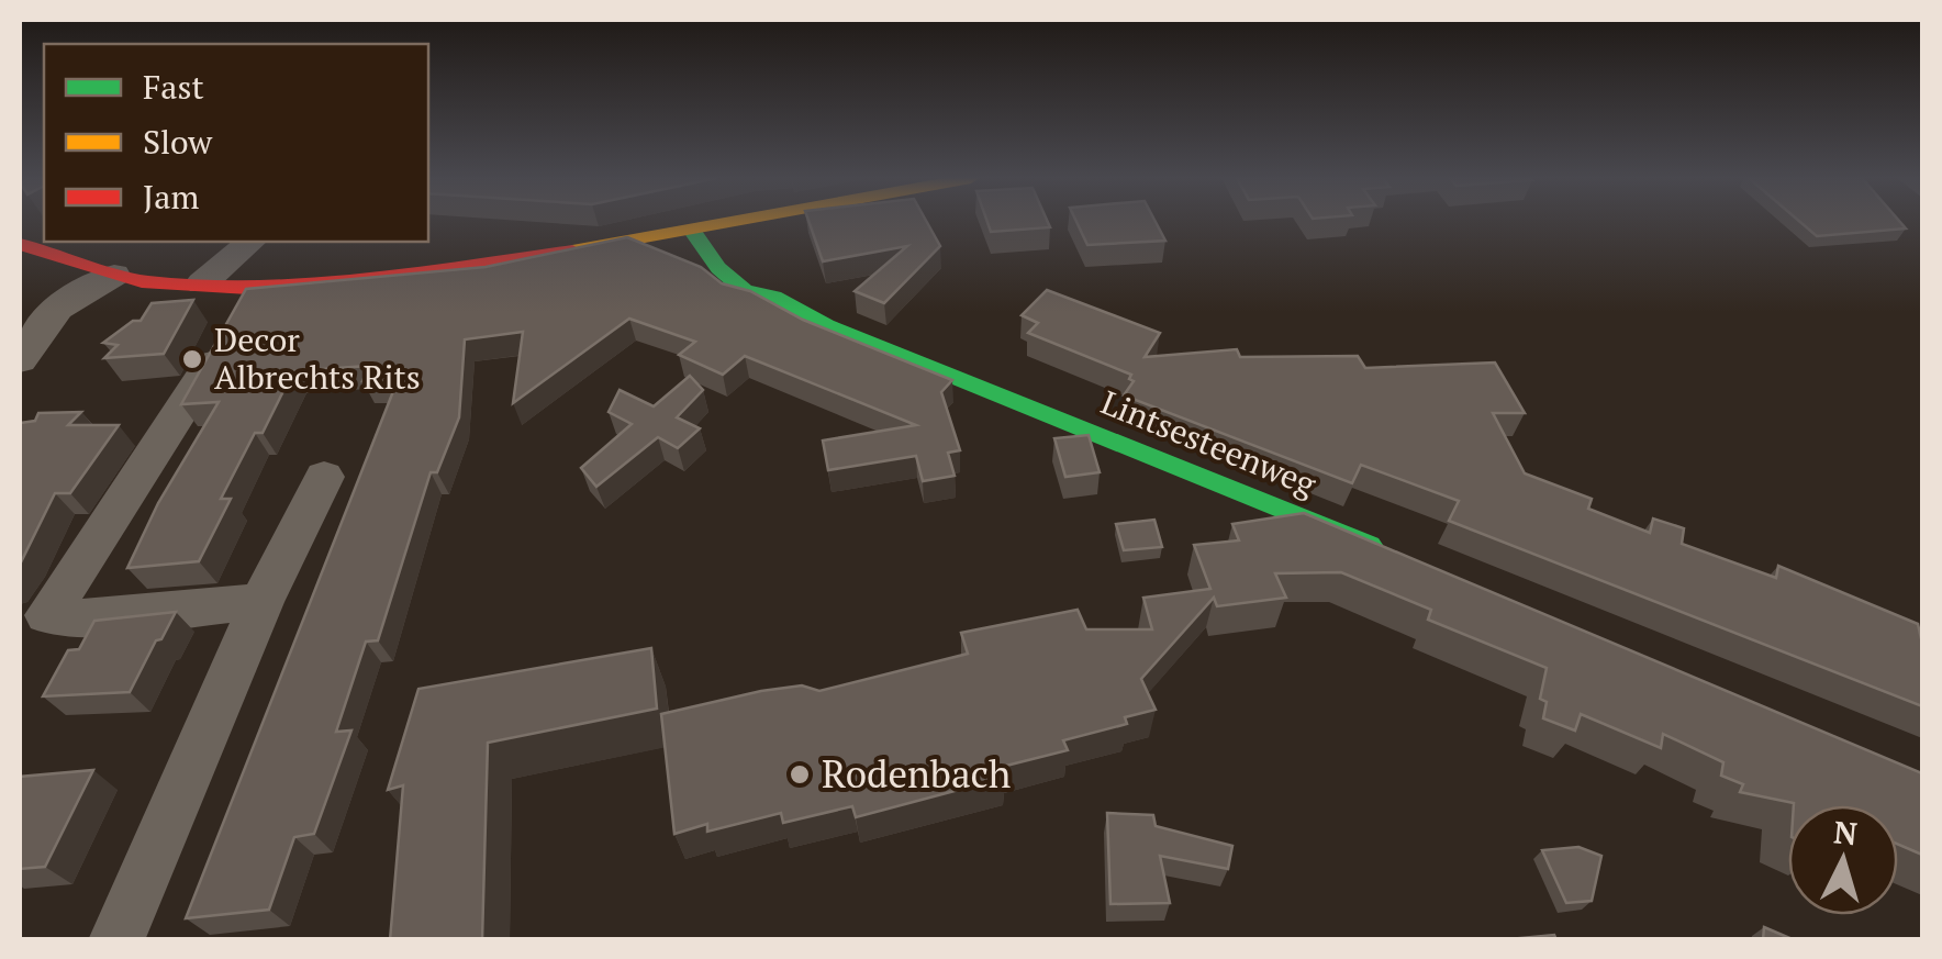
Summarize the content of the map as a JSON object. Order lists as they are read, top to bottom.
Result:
{
  "streets": {
    "street": ["Lintsesteenweg"]
  },
  "places": ["Decor Albrechts Rits", "Rodenbach"],
  "legend": ["Fast", "Slow", "Jam"],
  "north": "top"
}
